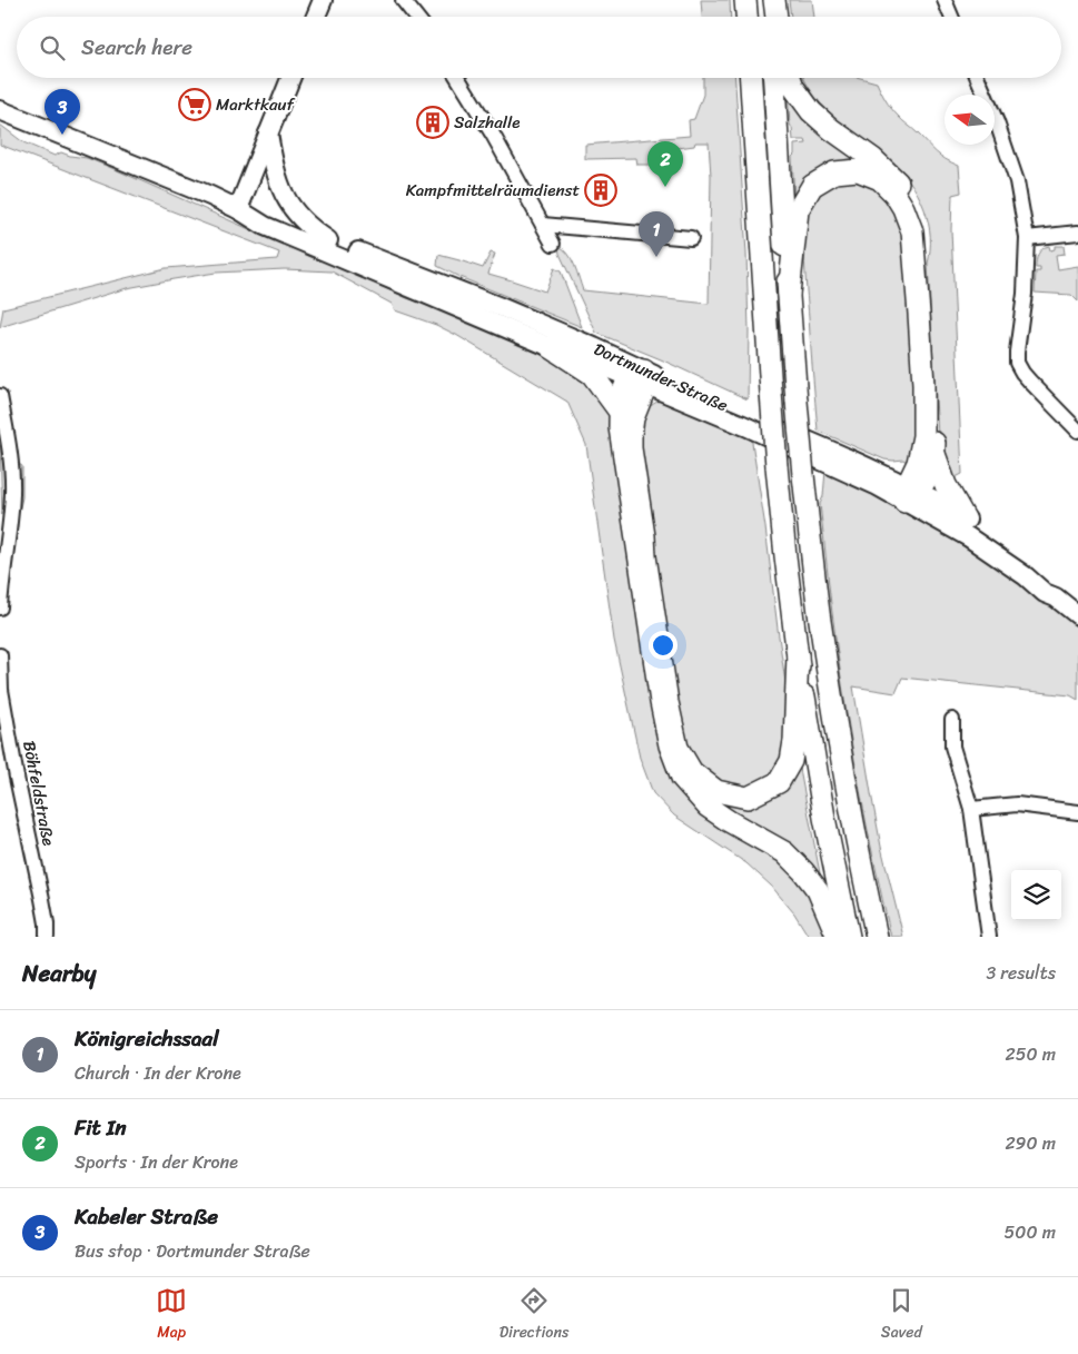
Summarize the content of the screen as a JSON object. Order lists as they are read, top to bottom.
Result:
{
  "streets": {
    "main road": ["Dortmunder Straße"],
    "street": ["Böhfeldstraße"]
  },
  "places": {
    "supermarket": ["Marktkauf"],
    "building": ["Salzhalle", "Kampfmittelräumdienst"]
  },
  "north": "left",
  "page": {
    "search": "Search here",
    "pins": ["3", "2", "1"],
    "heading": ["Nearby", "3 results"],
    "list": [
      {
        "mark": "1",
        "name": "Königreichssaal",
        "note": "Church · In der Krone",
        "value": "250 m"
      },
      {
        "mark": "2",
        "name": "Fit In",
        "note": "Sports · In der Krone",
        "value": "290 m"
      },
      {
        "mark": "3",
        "name": "Kabeler Straße",
        "note": "Bus stop · Dortmunder Straße",
        "value": "500 m"
      }
    ],
    "nav": ["Map", "Directions", "Saved"]
  }
}
